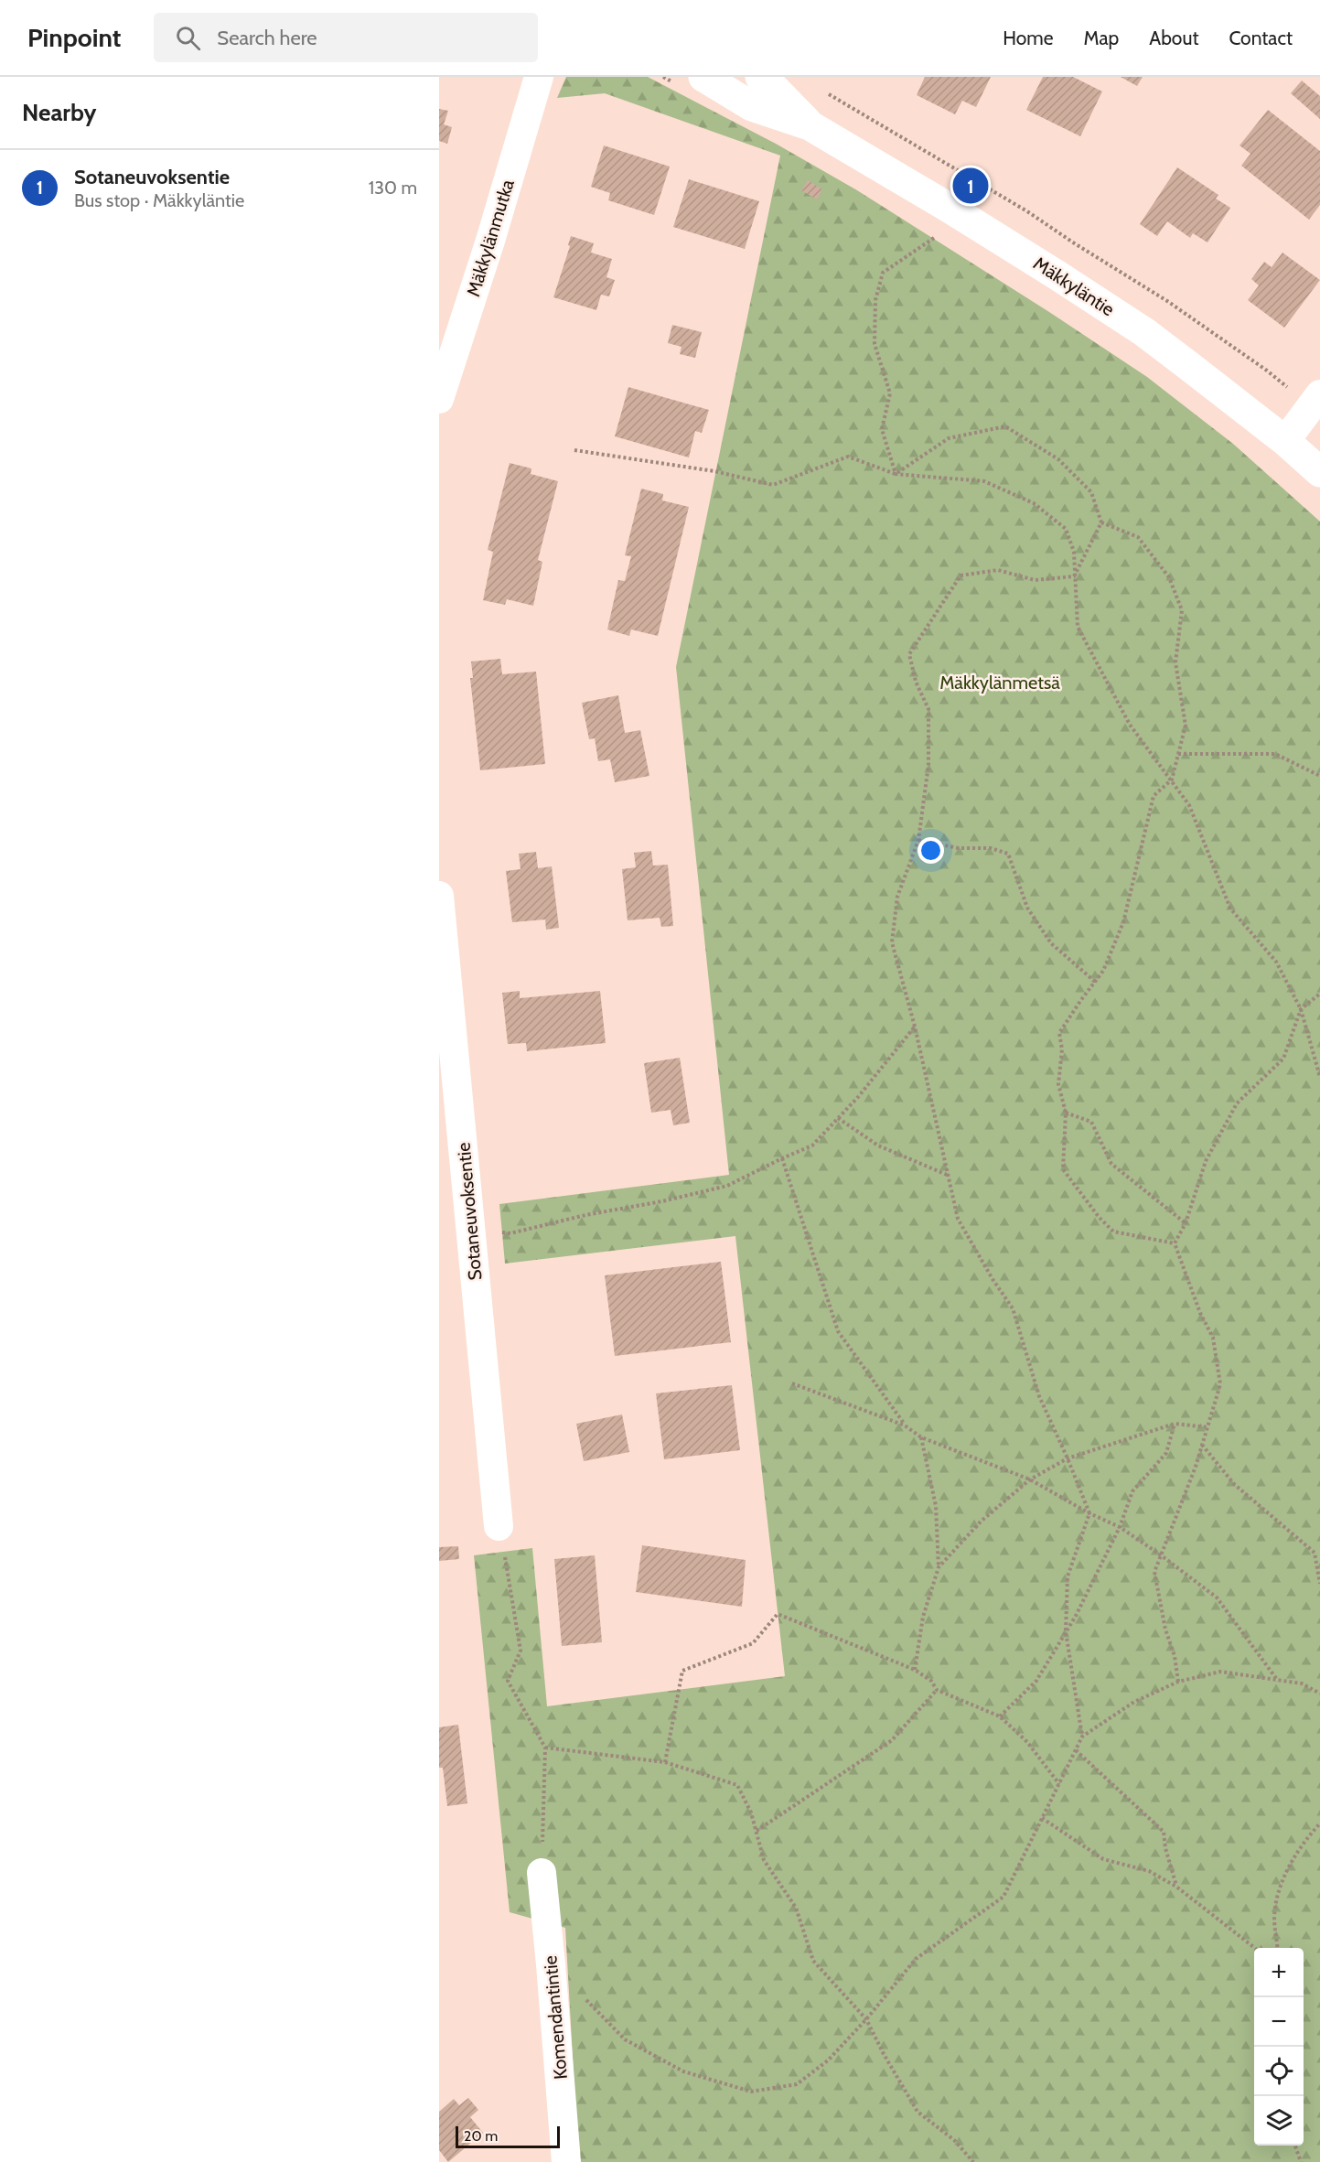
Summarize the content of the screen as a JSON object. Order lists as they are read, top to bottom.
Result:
{
  "streets": {
    "street": [
      "Mäkkylänmutka",
      "Mäkkyläntie",
      "Sotaneuvoksentie",
      "Komendantintie"
    ]
  },
  "parks": ["Mäkkylänmetsä"],
  "scale_bar": "20 m",
  "page": {
    "header": "Pinpoint",
    "search": "Search here",
    "nav": [
      "Home",
      "Map",
      "About",
      "Contact"
    ],
    "heading": "Nearby",
    "list": [
      {
        "mark": "1",
        "name": "Sotaneuvoksentie",
        "note": "Bus stop · Mäkkyläntie",
        "value": "130 m"
      }
    ],
    "pins": "1",
    "map_buttons": ["+", "−"],
    "scale": "20 m"
  }
}
